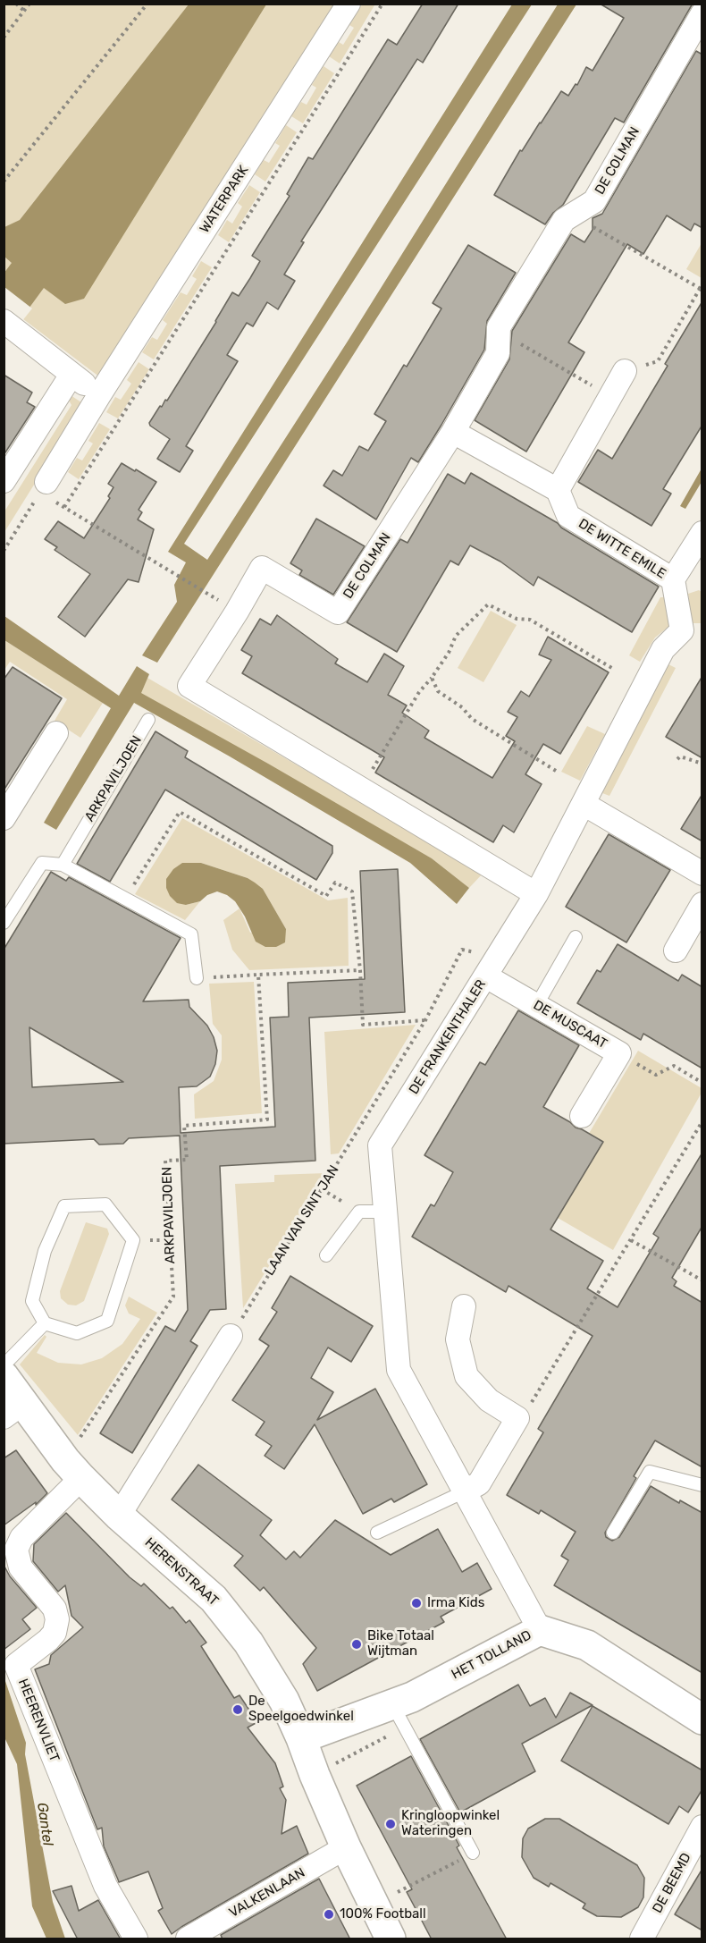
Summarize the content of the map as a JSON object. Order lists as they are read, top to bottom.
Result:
{
  "streets": {
    "street": [
      "DE COLMAN",
      "WATERPARK",
      "DE WITTE EMILE",
      "DE MUSCAAT",
      "DE FRANKENTHALER",
      "HERENSTRAAT",
      "HET TOLLAND",
      "HEERENVLIET",
      "DE BEEMD",
      "VALKENLAAN"
    ],
    "lane": ["ARKPAVILJOEN"],
    "path": ["LAAN VAN SINT JAN"]
  },
  "crossings": [
    ["DE COLMAN", "DE FRANKENTHALER"],
    ["ARKPAVILJOEN", "HERENSTRAAT"],
    ["ARKPAVILJOEN", "HEERENVLIET"],
    ["DE MUSCAAT", "DE FRANKENTHALER"],
    ["DE MUSCAAT", "LAAN VAN SINT JAN"],
    ["DE FRANKENTHALER", "LAAN VAN SINT JAN"],
    ["DE FRANKENTHALER", "HET TOLLAND"],
    ["HERENSTRAAT", "HET TOLLAND"],
    ["HERENSTRAAT", "HEERENVLIET"],
    ["HERENSTRAAT", "VALKENLAAN"]
  ],
  "water": ["Gantel"],
  "places": [
    "Irma Kids",
    "Bike Totaal Wijtman",
    "De Speelgoedwinkel",
    "Kringloopwinkel Wateringen",
    "100% Football"
  ]
}
